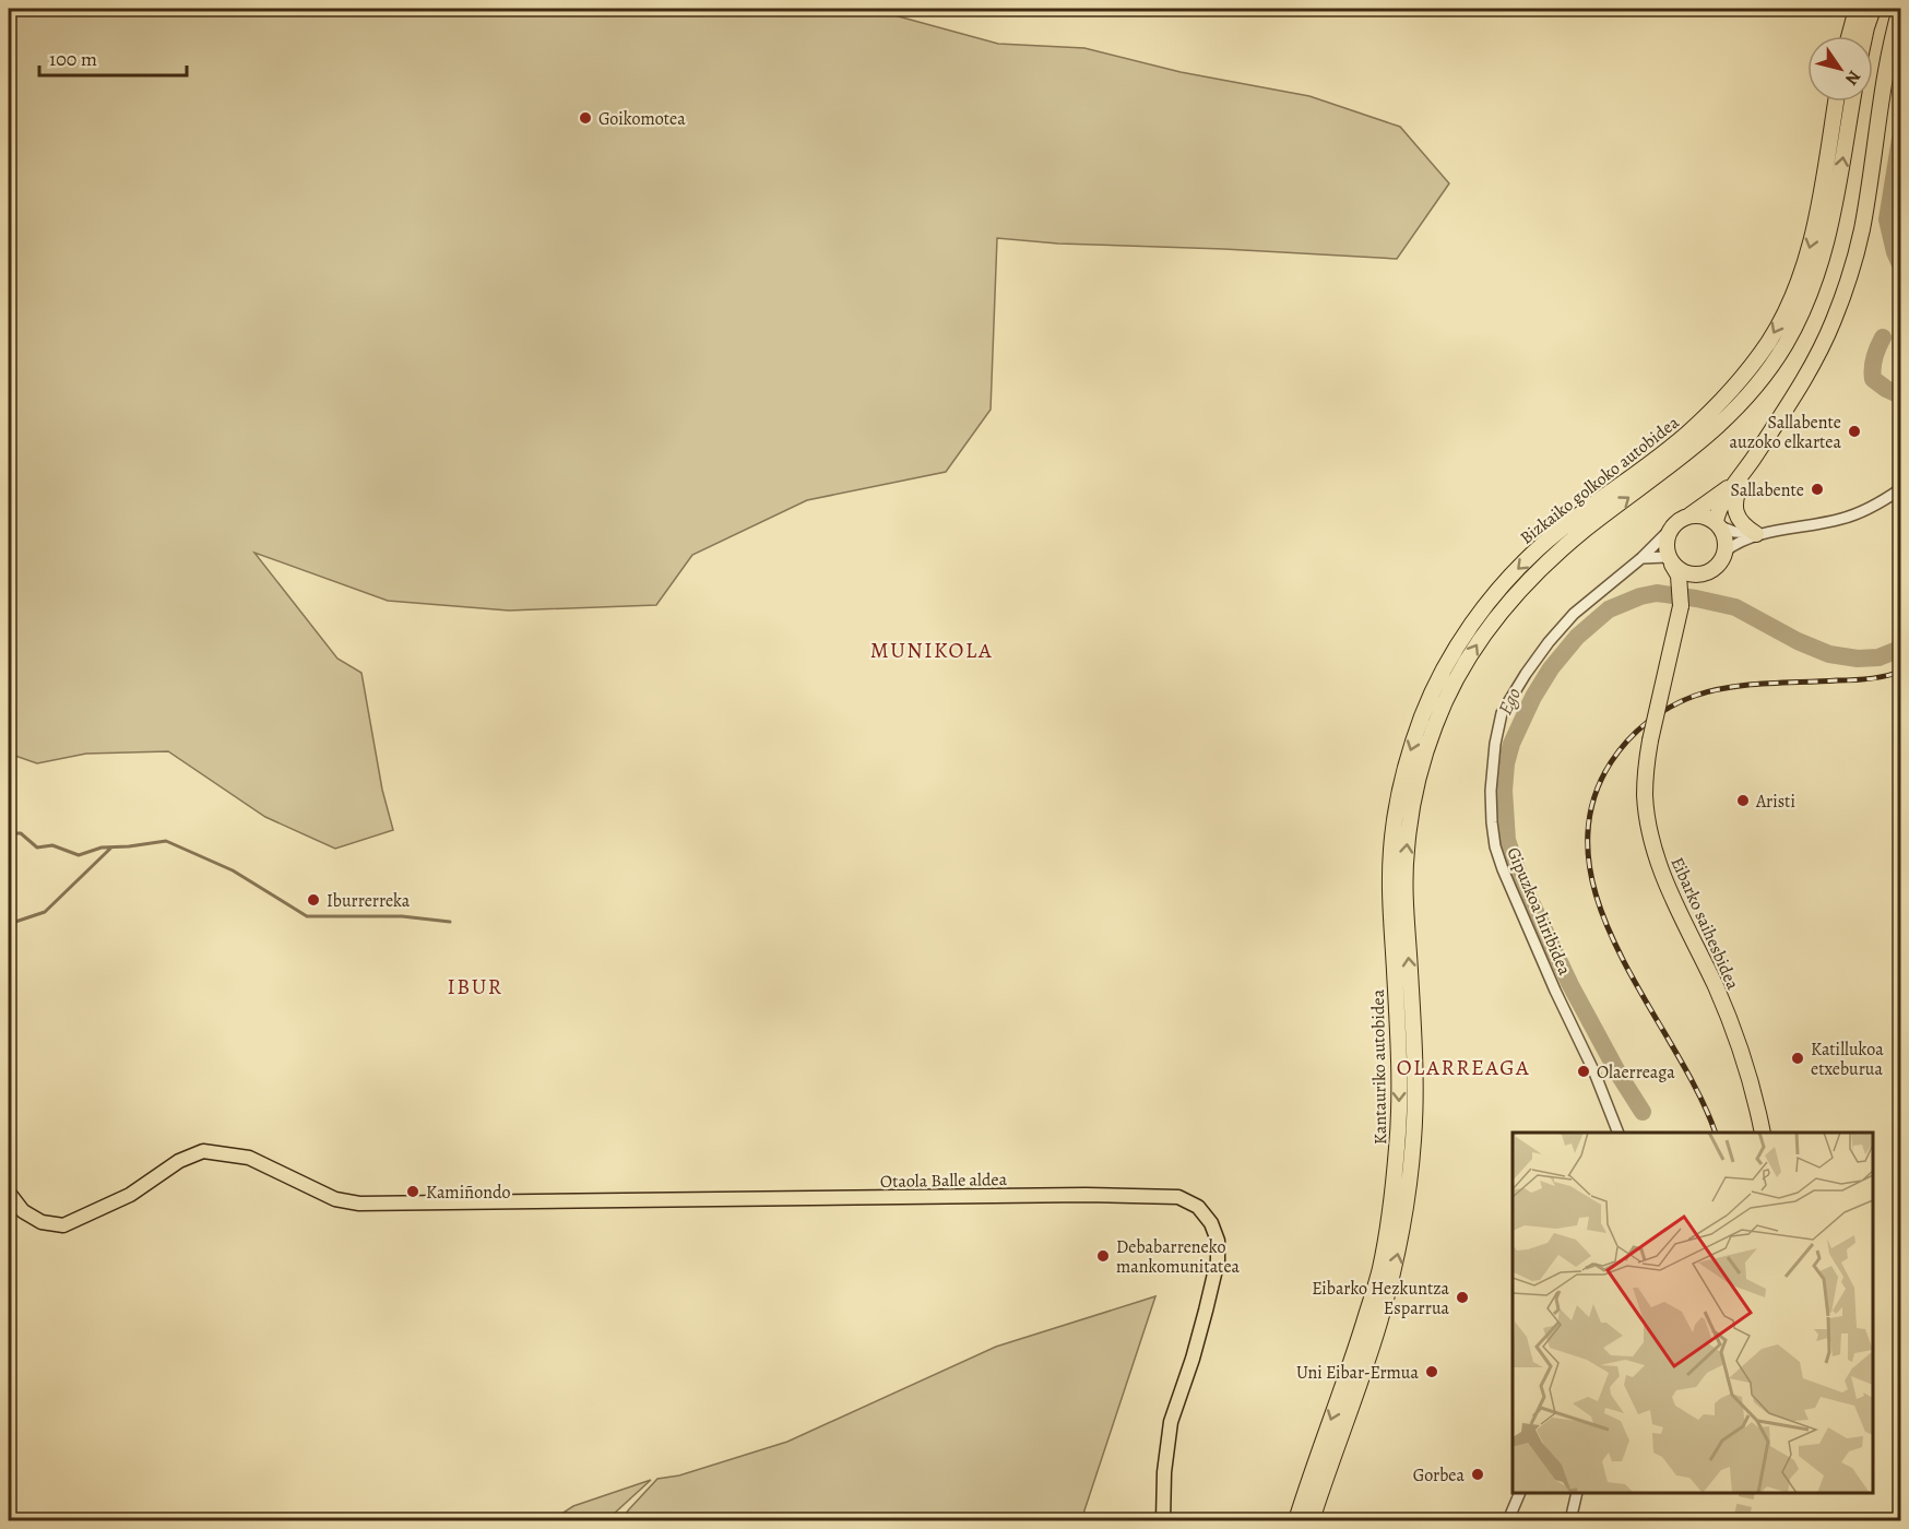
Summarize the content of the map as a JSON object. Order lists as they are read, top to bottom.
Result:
{
  "streets": {
    "highway": ["Bizkaiko golkoko autobidea", "Eibarko saihesbidea", "Kantauriko autobidea"],
    "main road": ["Otaola Balle aldea"],
    "street": ["Gipuzkoa hiribidea"]
  },
  "crossings": [
    ["Bizkaiko golkoko autobidea", "Kantauriko autobidea"],
    ["Gipuzkoa hiribidea", "Eibarko saihesbidea"]
  ],
  "districts": ["MUNIKOLA", "IBUR", "OLARREAGA"],
  "water": ["Ego"],
  "places": [
    "Goikomotea",
    "Sallabente auzoko elkartea",
    "Sallabente",
    "Aristi",
    "Iburrerreka",
    "Katillukoa etxeburua",
    "Olaerreaga",
    "Kamiñondo",
    "Debabarreneko mankomunitatea",
    "Eibarko Hezkuntza Esparrua",
    "Uni Eibar-Ermua",
    "Gorbea"
  ],
  "scale_bar": "100 m",
  "north": "bottom right"
}
